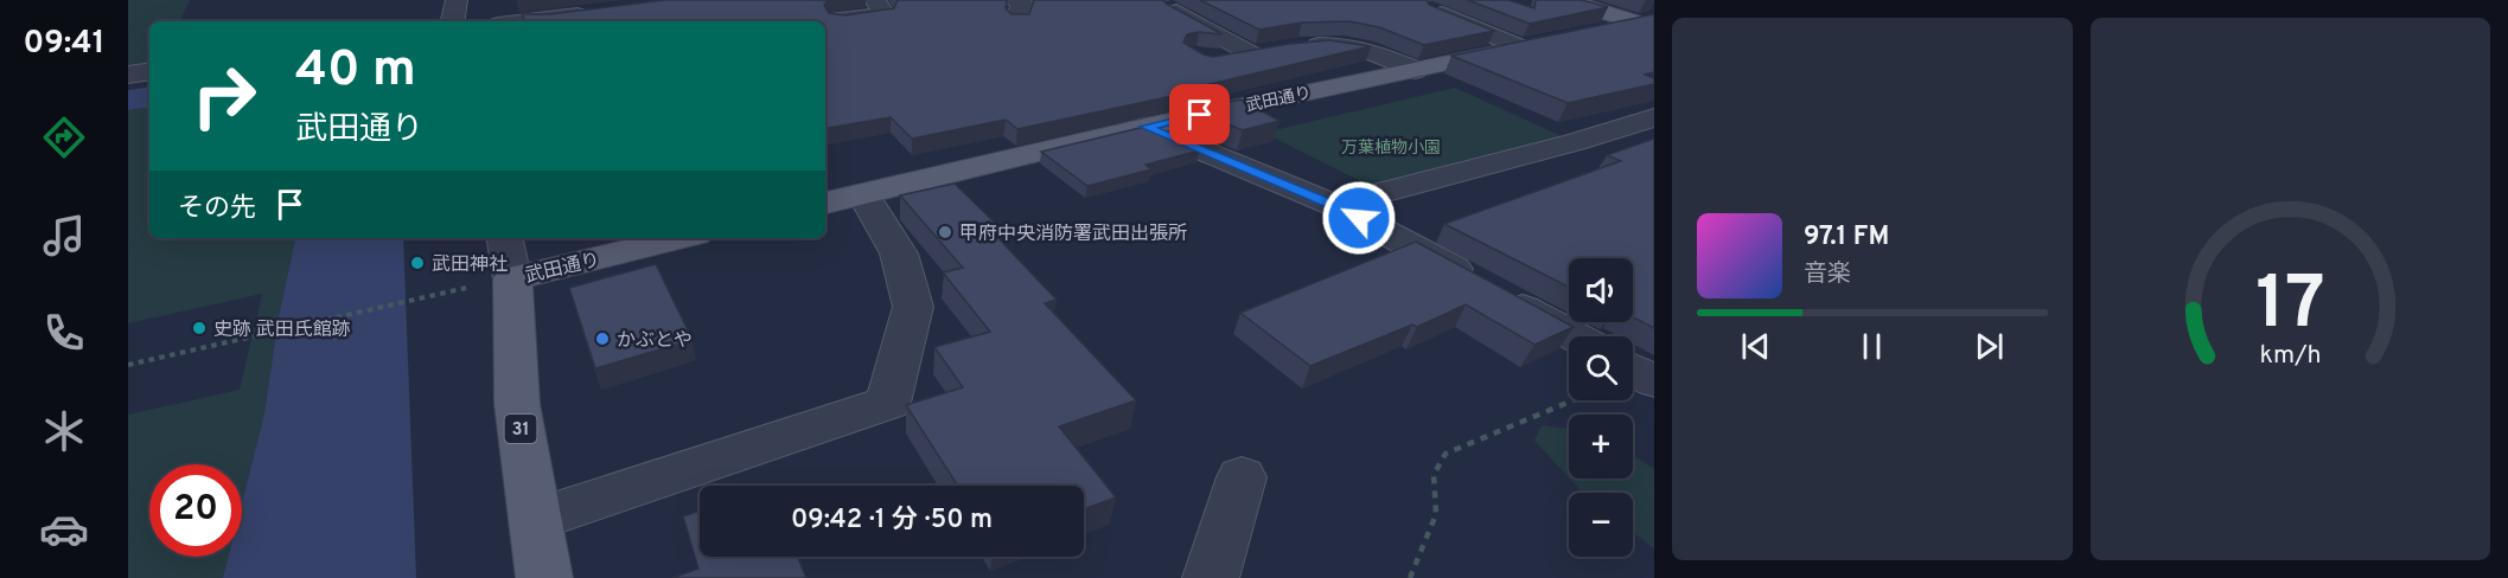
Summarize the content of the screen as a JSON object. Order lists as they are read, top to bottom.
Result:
{
  "streets": {
    "main road": ["武田通り", "31"]
  },
  "crossings": [
    ["武田通り", "31"]
  ],
  "parks": ["万葉植物小園"],
  "places": [
    "甲府中央消防署武田出張所",
    "武田神社",
    "史跡 武田氏館跡",
    "かぶとや"
  ],
  "page": {
    "tabs": "09:41",
    "turn": ["40 m", "武田通り"],
    "then": "その先",
    "song": ["97.1 FM", "音楽"],
    "map_buttons": ["+", "−"],
    "limit": "20",
    "trip": "09:42 · 1 分 · 50 m",
    "gauge": ["17", "km/h"]
  }
}
